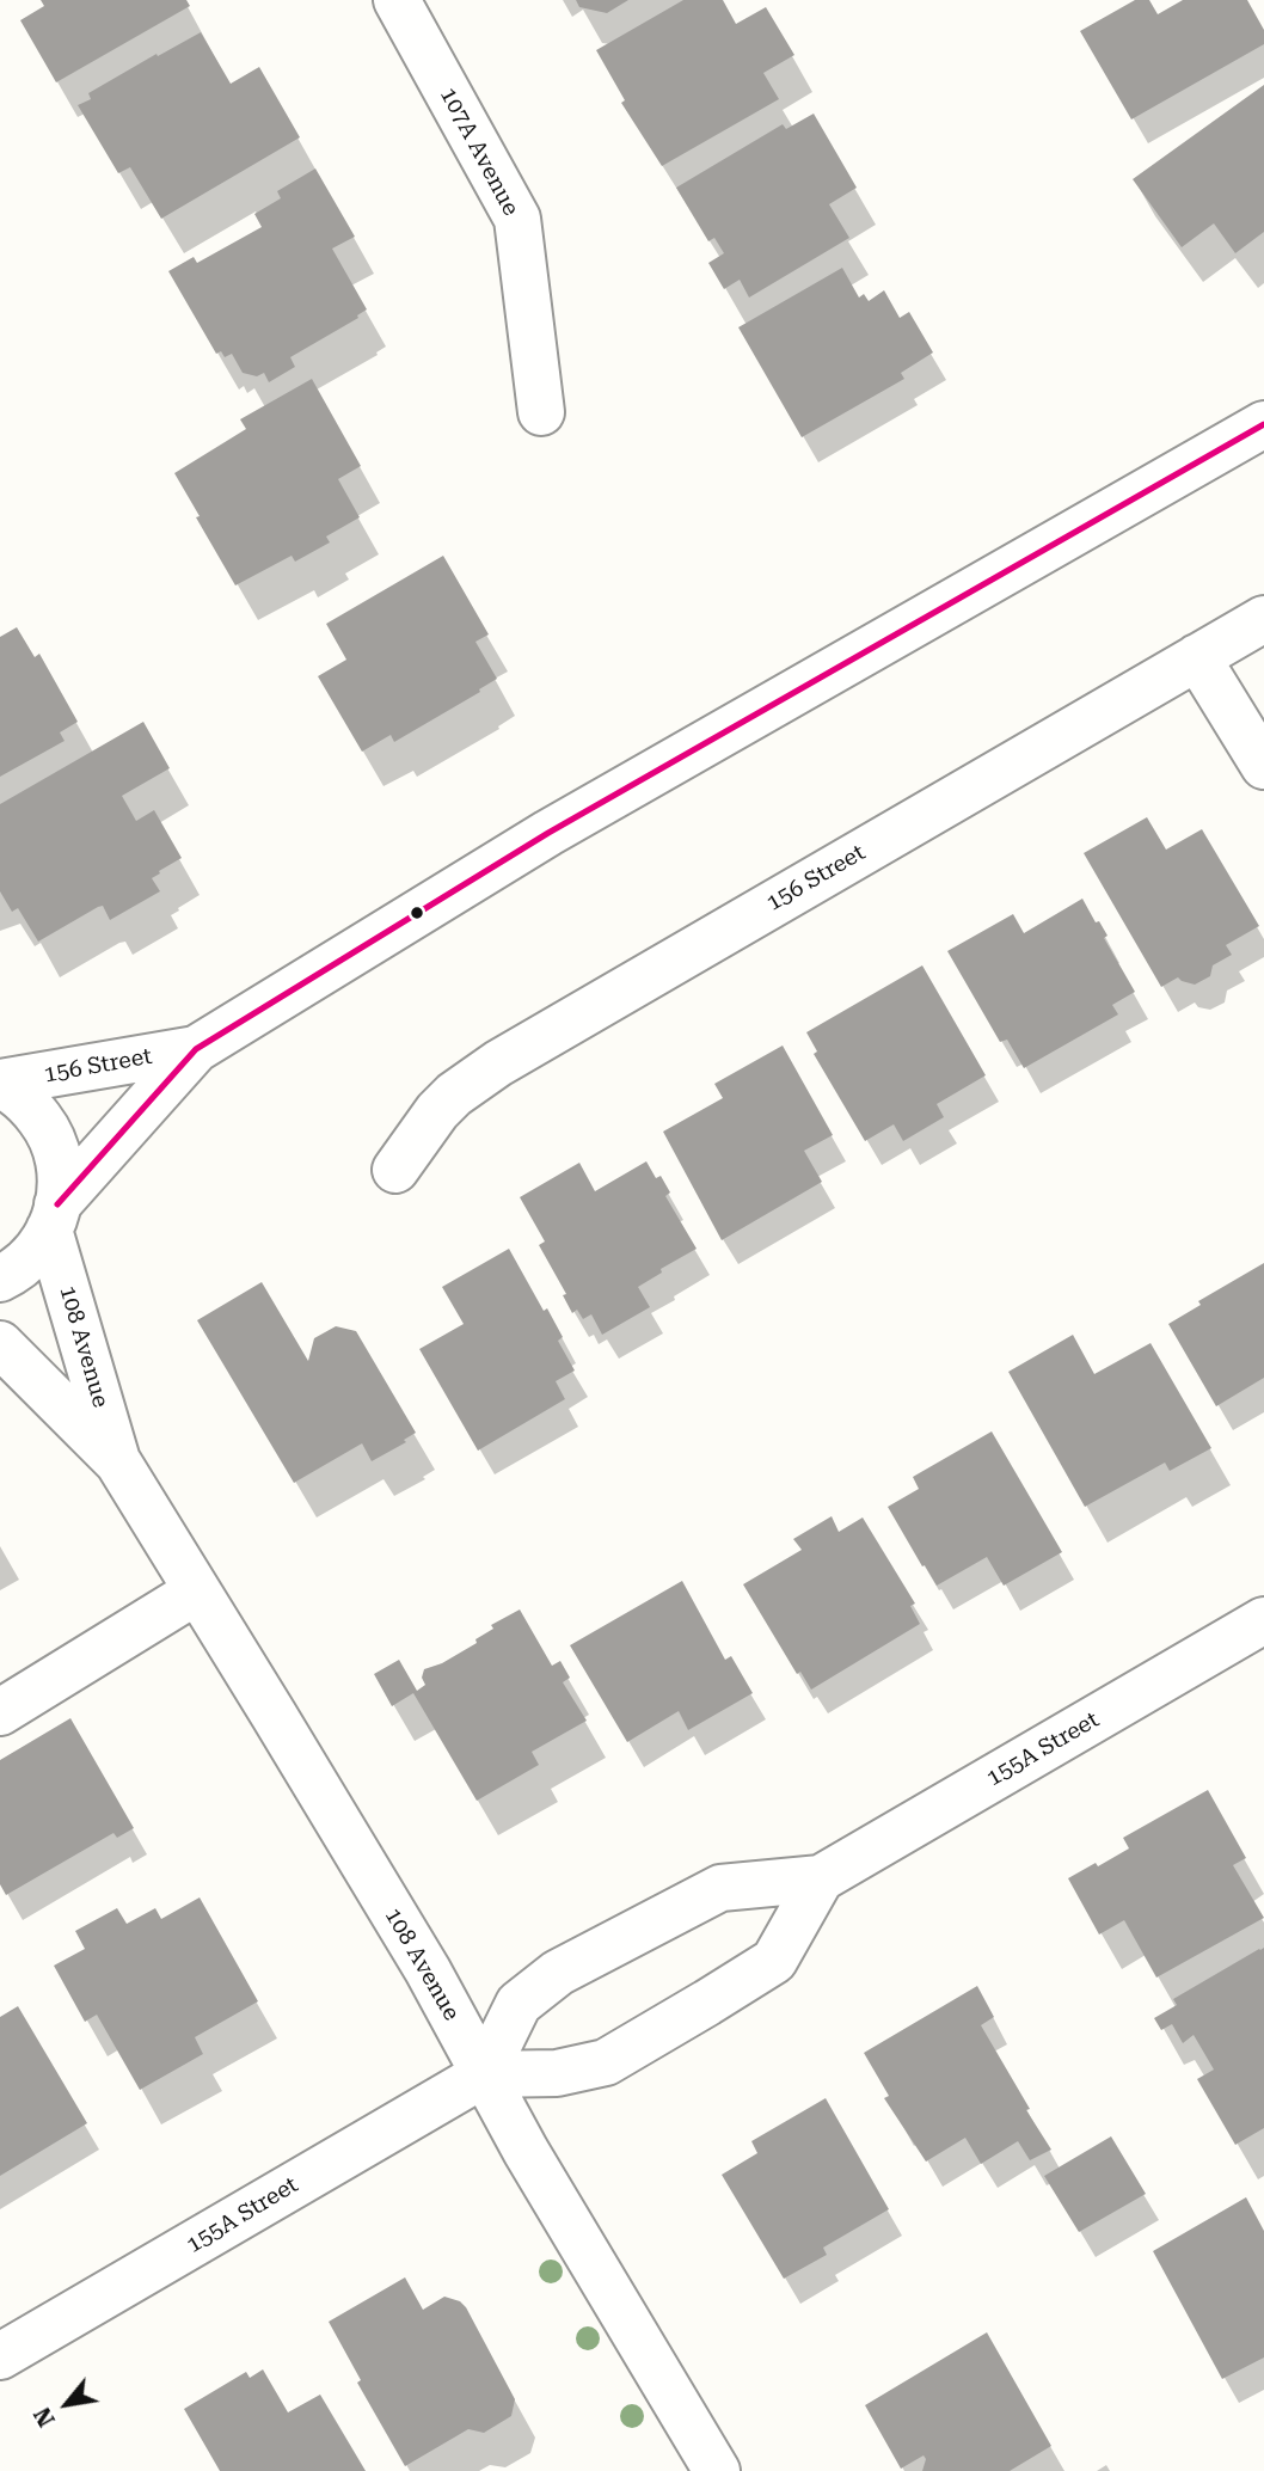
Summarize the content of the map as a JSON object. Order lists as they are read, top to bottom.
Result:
{
  "streets": {
    "street": [
      "107A Avenue",
      "156 Street",
      "108 Avenue",
      "155A Street"
    ]
  },
  "crossings": [
    ["156 Street", "108 Avenue"],
    ["108 Avenue", "155A Street"]
  ],
  "north": "bottom left"
}
